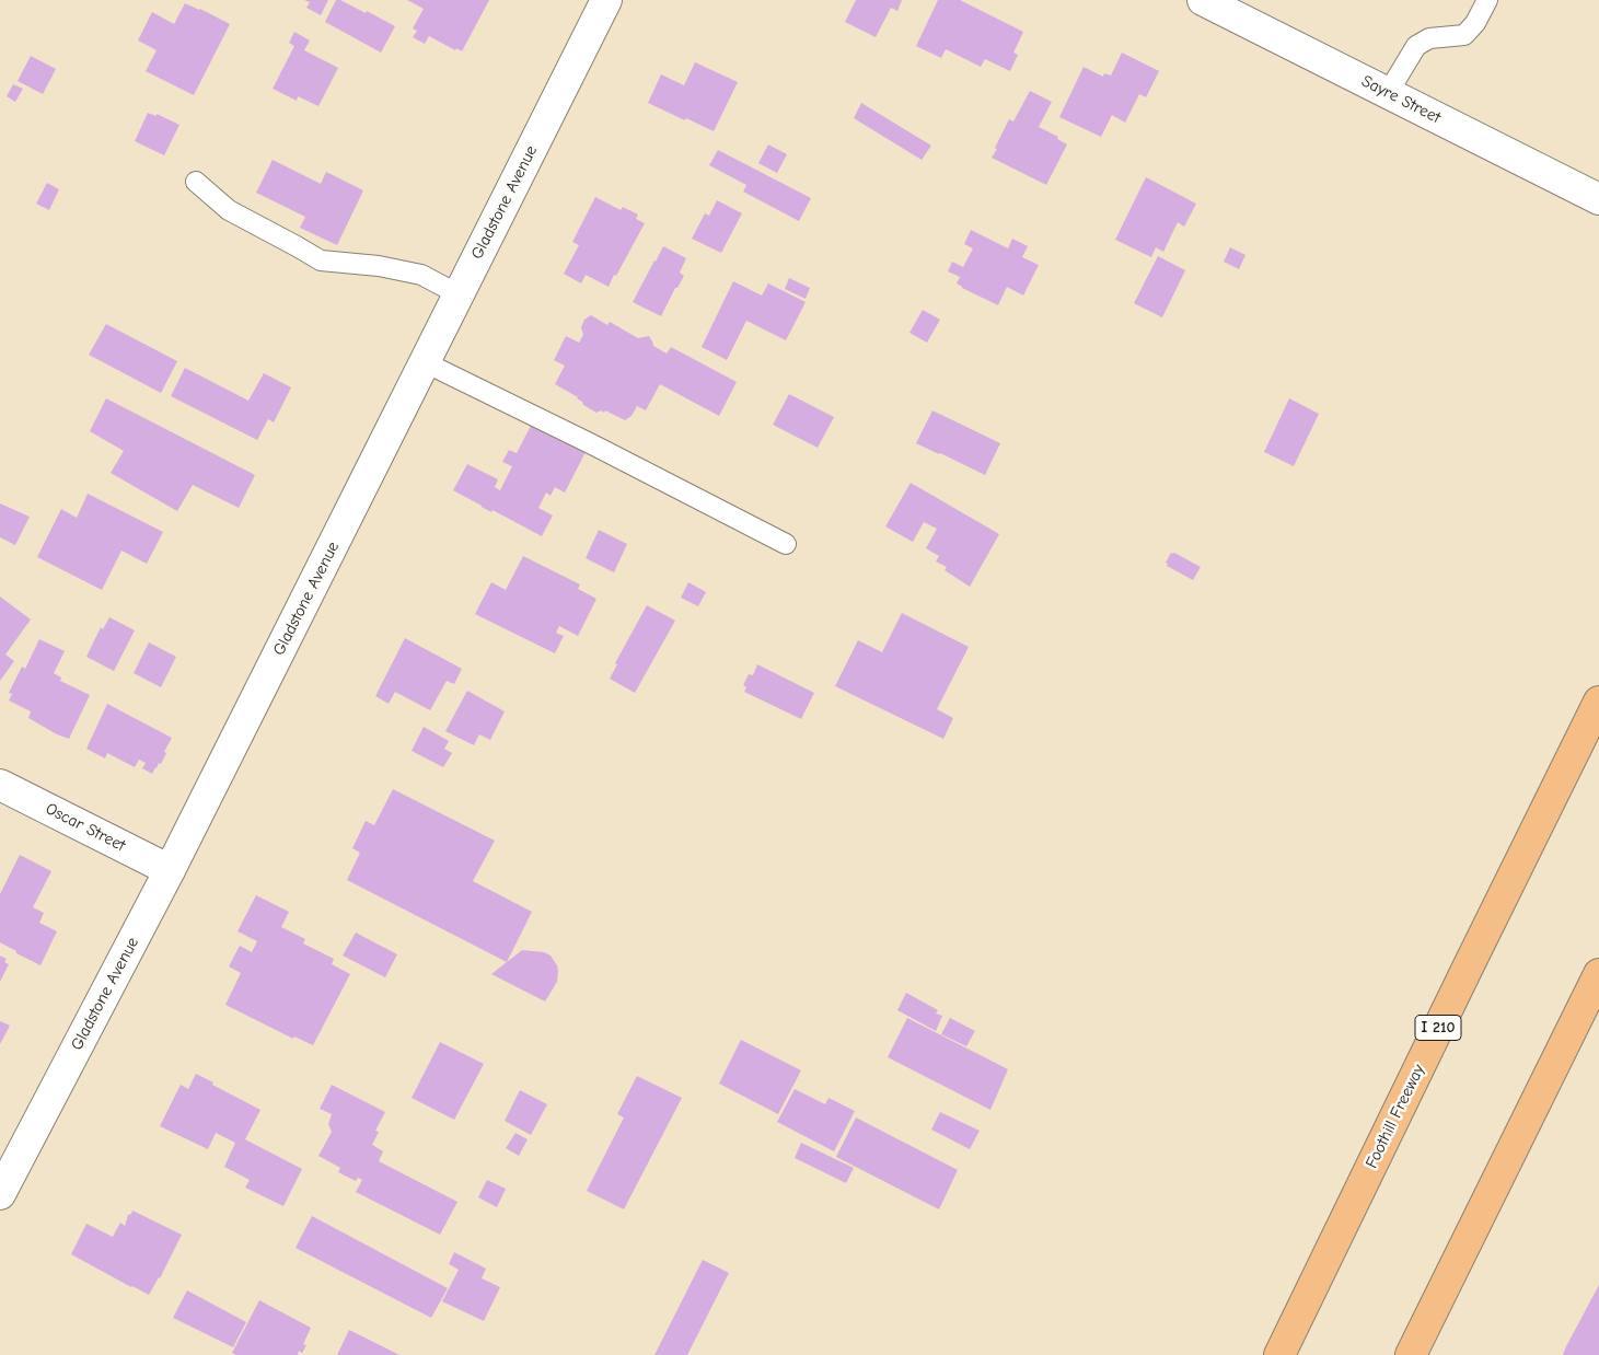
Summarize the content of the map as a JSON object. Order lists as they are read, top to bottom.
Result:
{
  "streets": {
    "highway": ["I 210", "Foothill Freeway"],
    "street": ["Sayre Street", "Gladstone Avenue", "Oscar Street"]
  },
  "crossings": [
    ["Gladstone Avenue", "Oscar Street"]
  ]
}
